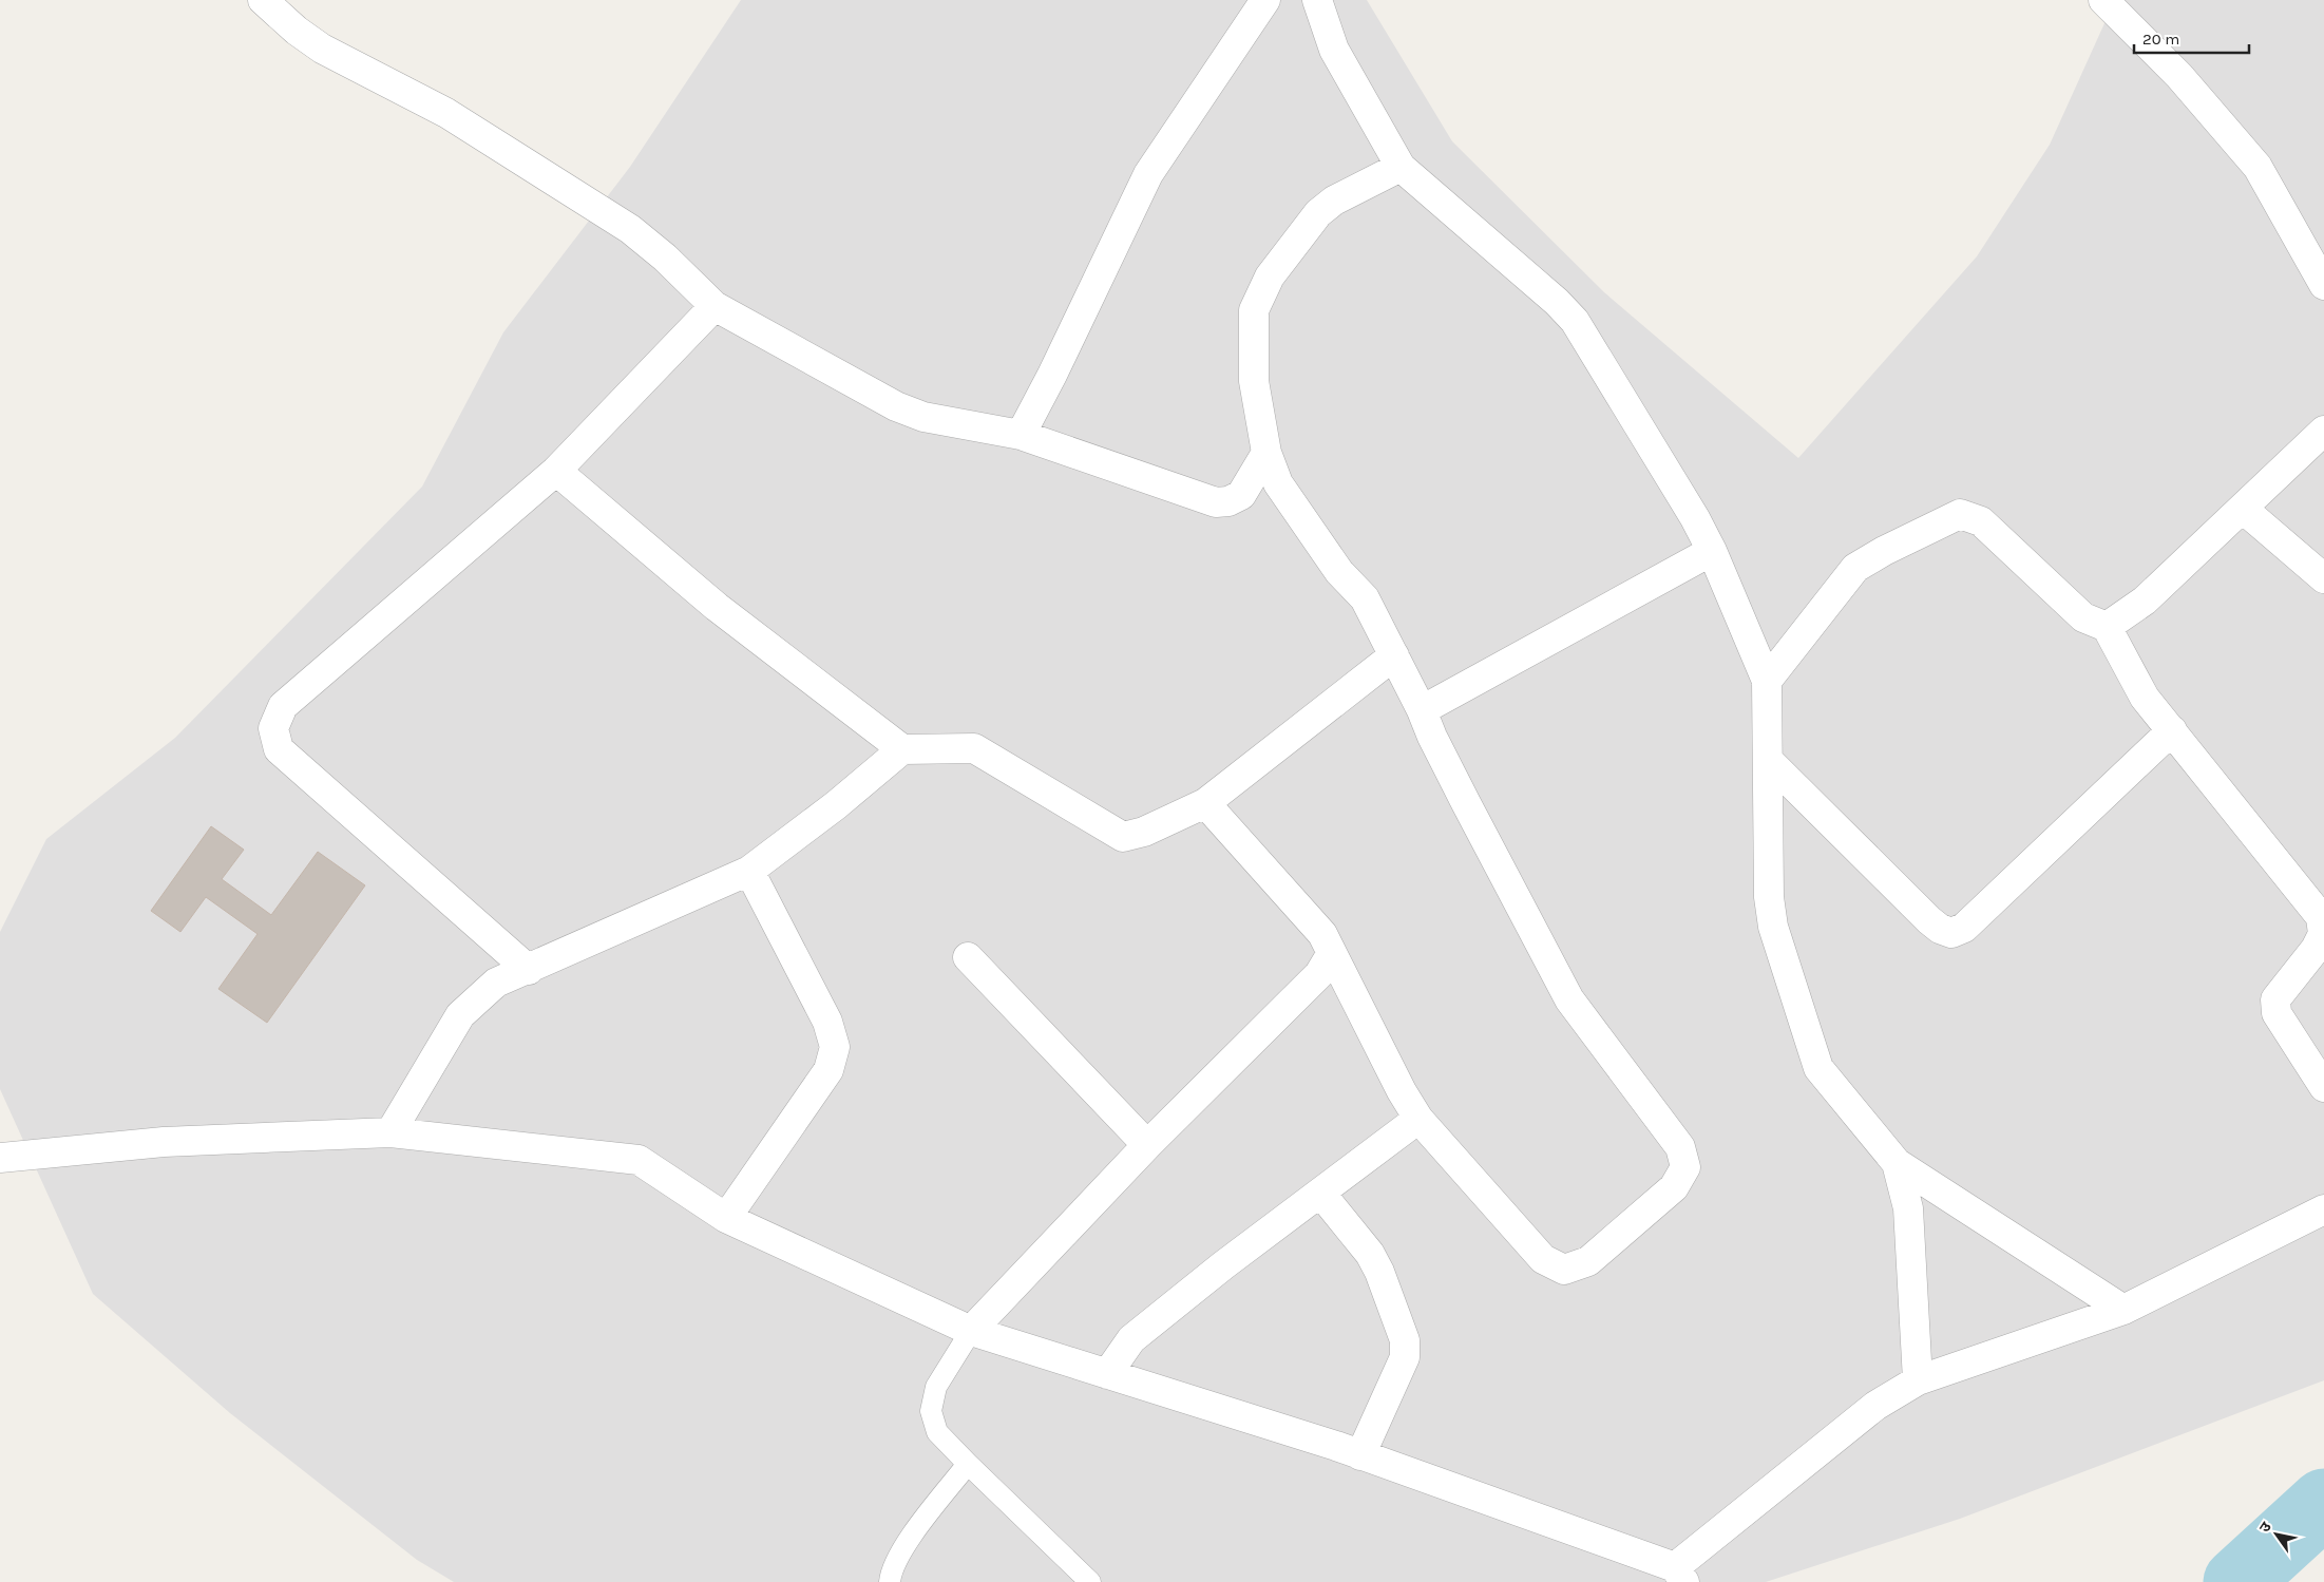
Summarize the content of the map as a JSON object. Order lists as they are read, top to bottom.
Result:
{
  "scale_bar": "20 m",
  "north": "top left"
}
